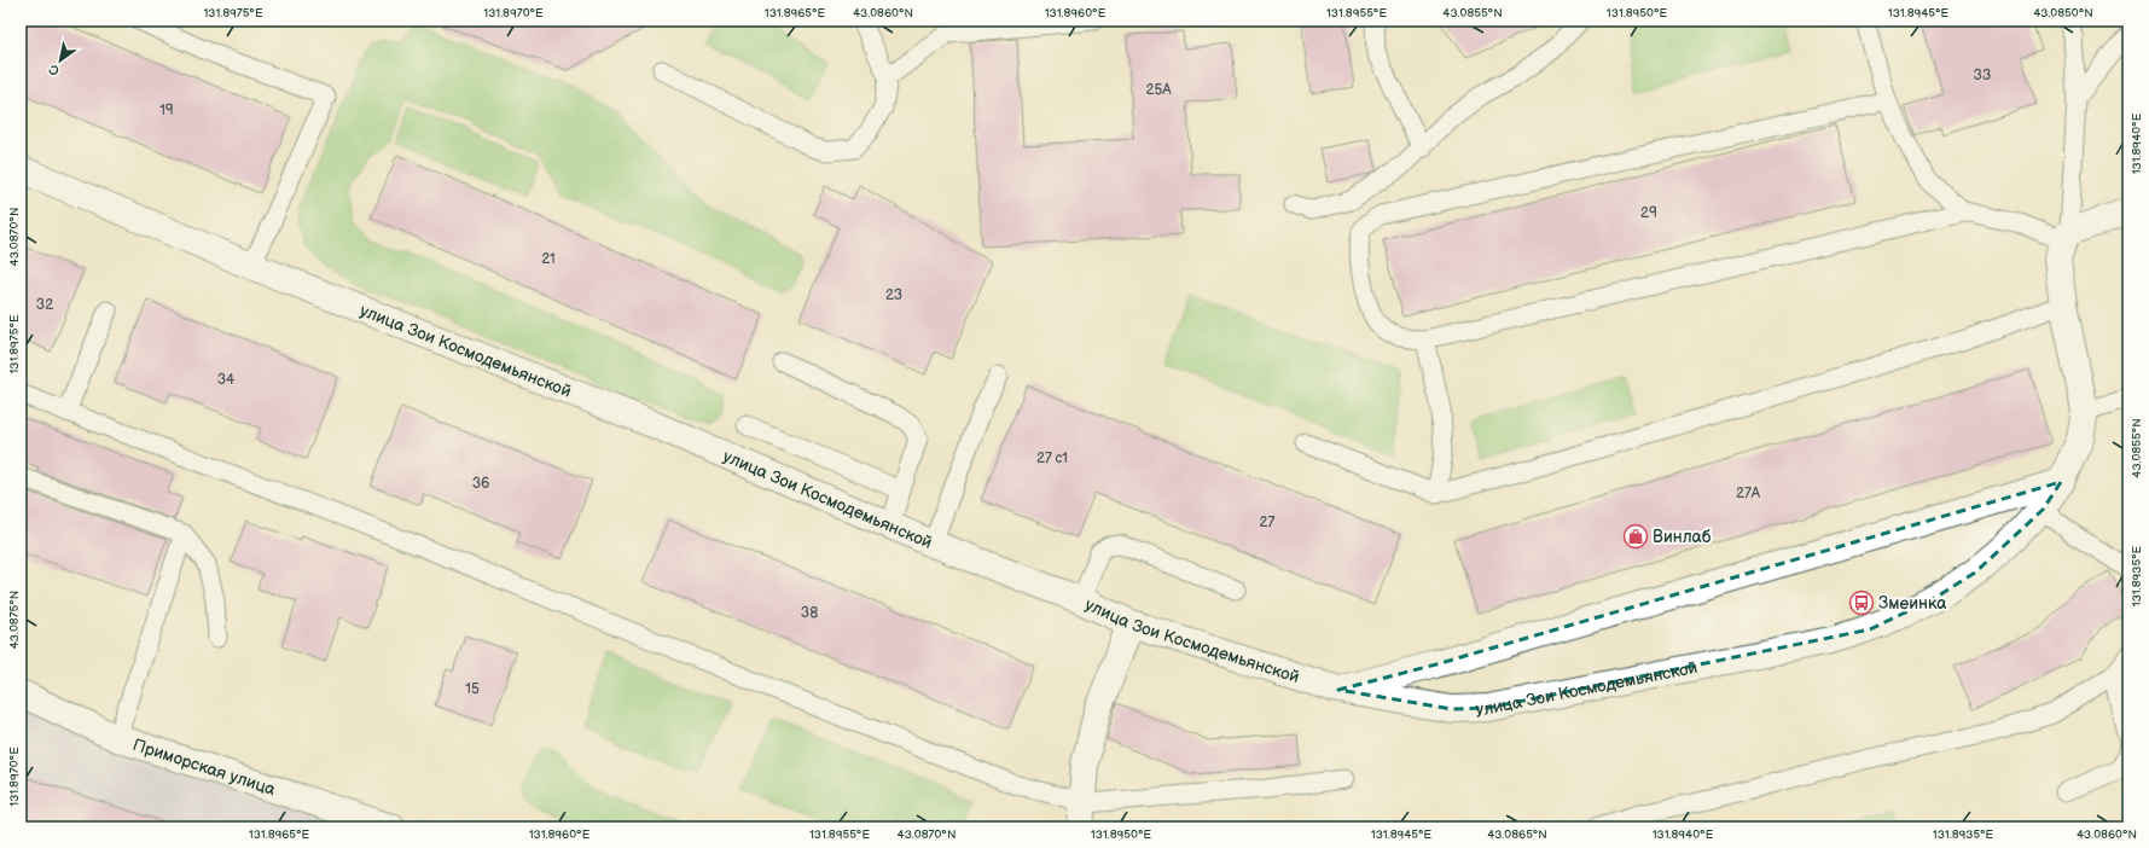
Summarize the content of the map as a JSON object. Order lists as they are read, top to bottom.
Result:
{
  "streets": {
    "main road": ["улица Зои Космодемьянской", "Приморская улица"]
  },
  "places": {
    "shop": ["Винлаб"],
    "bus stop": ["Змеинка"]
  },
  "house_numbers": [
    "33",
    "25А",
    "19",
    "29",
    "21",
    "23",
    "32",
    "34",
    "27 с1",
    "36",
    "27А",
    "27",
    "38",
    "15"
  ],
  "north": "bottom left",
  "coordinates": [
    "131.8975°E",
    "131.8970°E",
    "131.8965°E",
    "43.0860°N",
    "131.8960°E",
    "131.8955°E",
    "43.0855°N",
    "131.8950°E",
    "131.8945°E",
    "43.0850°N",
    "131.8940°E",
    "43.0870°N",
    "131.8935°E",
    "43.0875°N",
    "43.0865°N"
  ]
}
